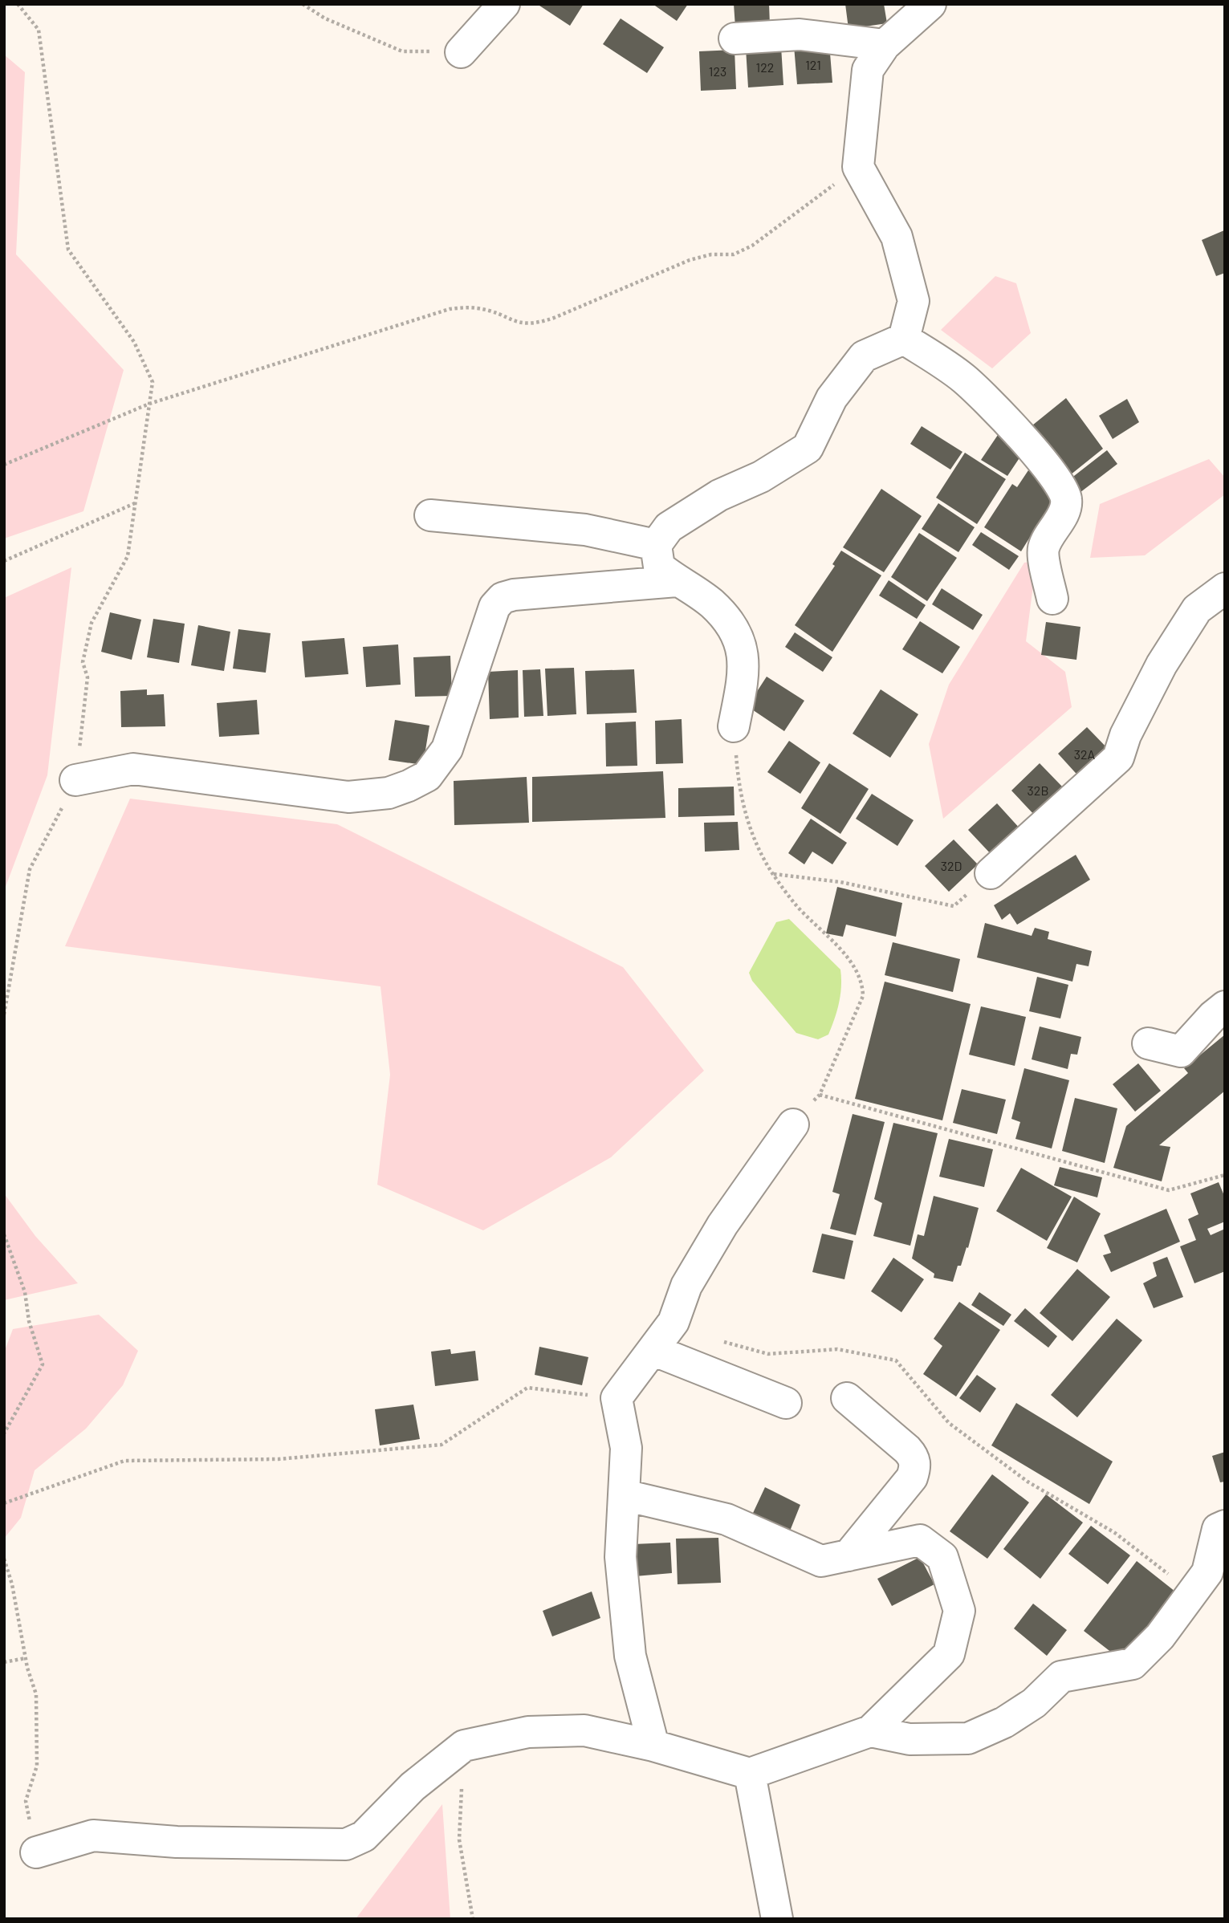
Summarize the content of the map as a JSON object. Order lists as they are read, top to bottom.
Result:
{
  "house_numbers": [
    "121",
    "122",
    "123",
    "32A",
    "32B",
    "32D"
  ]
}
